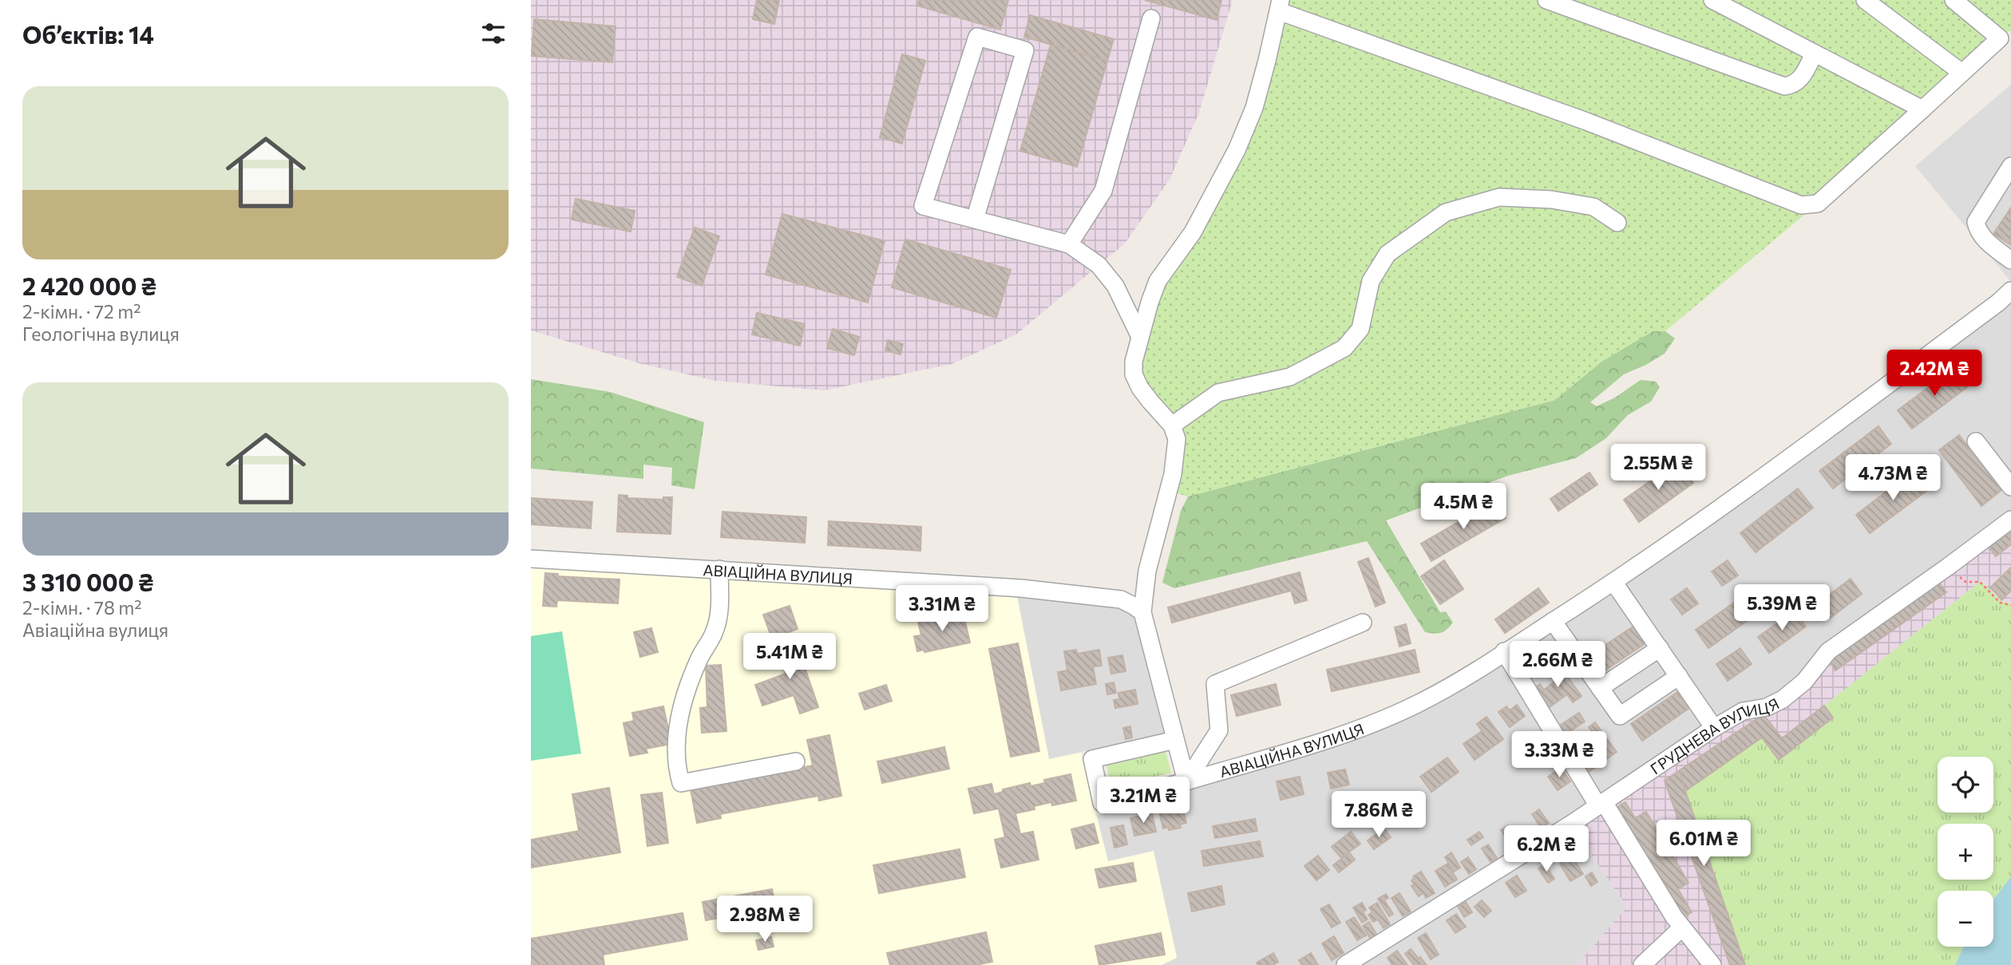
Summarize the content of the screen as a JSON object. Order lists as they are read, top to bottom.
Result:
{
  "streets": {
    "street": ["АВІАЦІЙНА ВУЛИЦЯ", "ГРУДНЕВА ВУЛИЦЯ"]
  },
  "page": {
    "heading": "Об’єктів: 14",
    "list": [
      {
        "name": "2 420 000 ₴",
        "note": "2-кімн. · 72 m² · Геологічна вулиця"
      },
      {
        "name": "3 310 000 ₴",
        "note": "2-кімн. · 78 m² · Авіаційна вулиця"
      }
    ],
    "price": [
      "2.42M ₴",
      "2.55M ₴",
      "4.73M ₴",
      "4.5M ₴",
      "5.39M ₴",
      "3.31M ₴",
      "5.41M ₴",
      "2.66M ₴",
      "3.33M ₴",
      "3.21M ₴",
      "7.86M ₴",
      "6.01M ₴",
      "6.2M ₴",
      "2.98M ₴"
    ],
    "map_buttons": ["+", "−"]
  }
}
